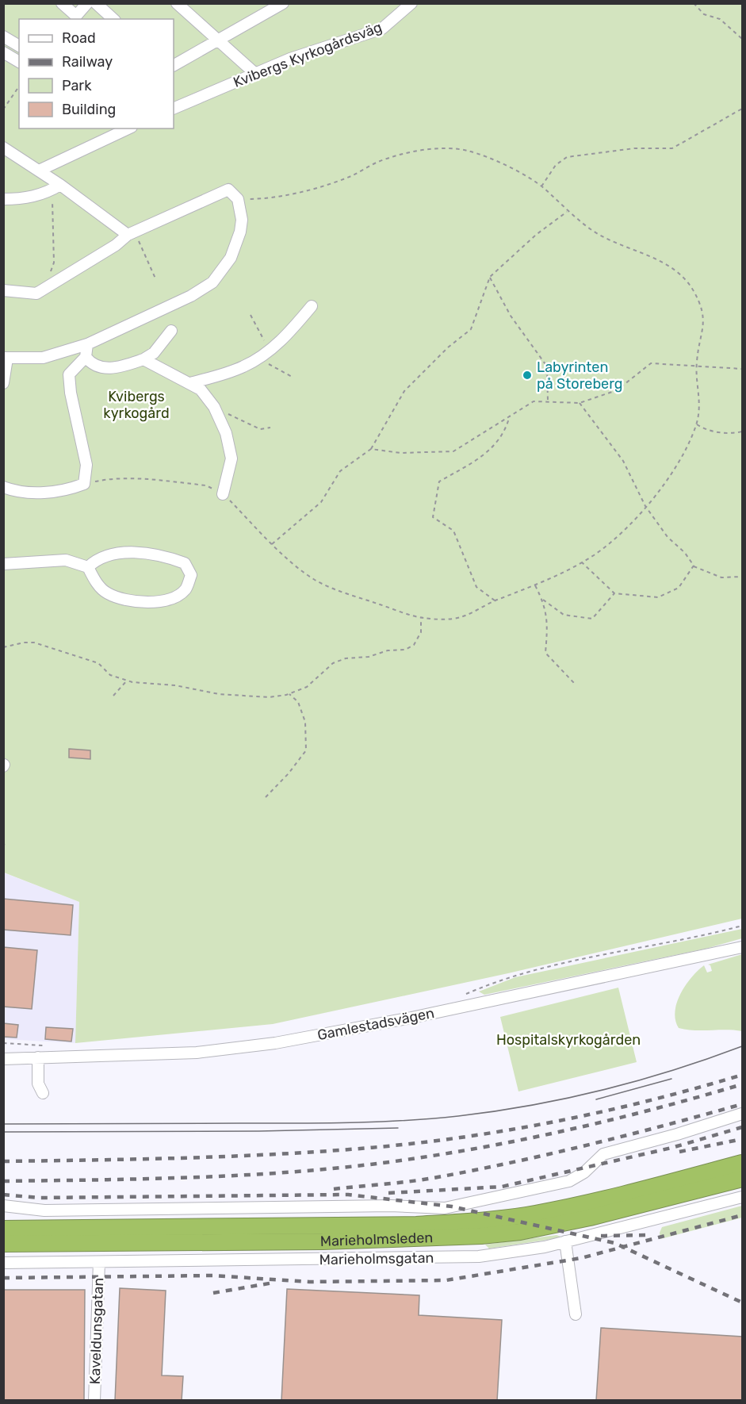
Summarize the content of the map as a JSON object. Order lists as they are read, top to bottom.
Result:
{
  "streets": {
    "highway": ["Marieholmsleden"],
    "street": [
      "Kvibergs Kyrkogårdsväg",
      "Gamlestadsvägen",
      "Marieholmsgatan",
      "Kaveldunsgatan"
    ]
  },
  "crossings": [
    ["Marieholmsgatan", "Kaveldunsgatan"]
  ],
  "parks": ["Kvibergs kyrkogård", "Hospitalskyrkogården"],
  "places": ["Labyrinten på Storeberg"],
  "legend": [
    "Road",
    "Railway",
    "Park",
    "Building"
  ]
}
